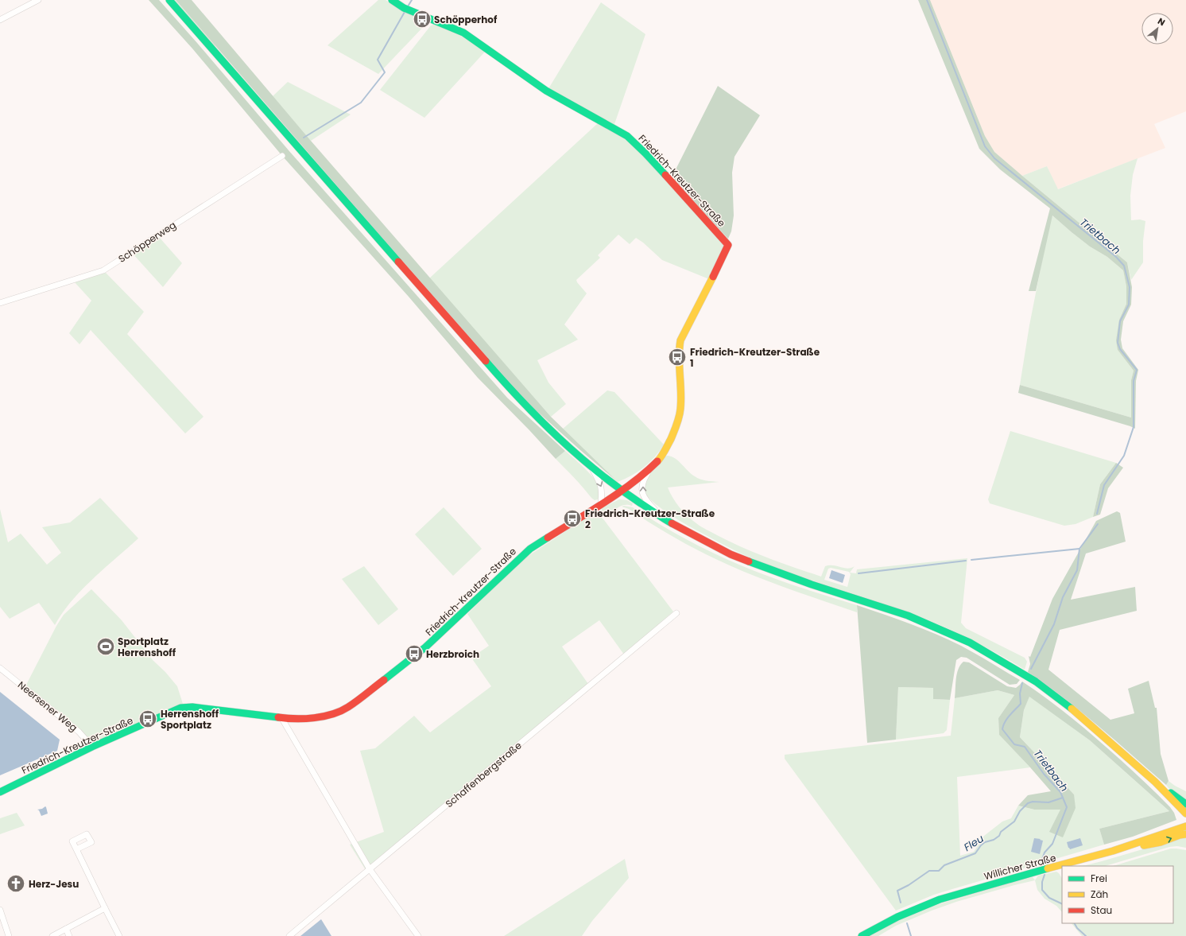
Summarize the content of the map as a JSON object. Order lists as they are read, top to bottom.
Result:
{
  "streets": {
    "main road": ["Friedrich-Kreutzer-Straße", "Willicher Straße"],
    "street": ["Schöpperweg", "Neersener Weg", "Schaffenbergstraße"]
  },
  "crossings": [
    ["Friedrich-Kreutzer-Straße", "Neersener Weg"]
  ],
  "water": ["Trietbach", "Fleu"],
  "places": {
    "bus stop": [
      "Schöpperhof",
      "Friedrich-Kreutzer-Straße 1",
      "Friedrich-Kreutzer-Straße 2",
      "Herzbroich",
      "Herrenshoff Sportplatz"
    ],
    "sports": ["Sportplatz Herrenshoff"],
    "church": ["Herz-Jesu"]
  },
  "legend": ["Frei", "Zäh", "Stau"],
  "north": "top right"
}
